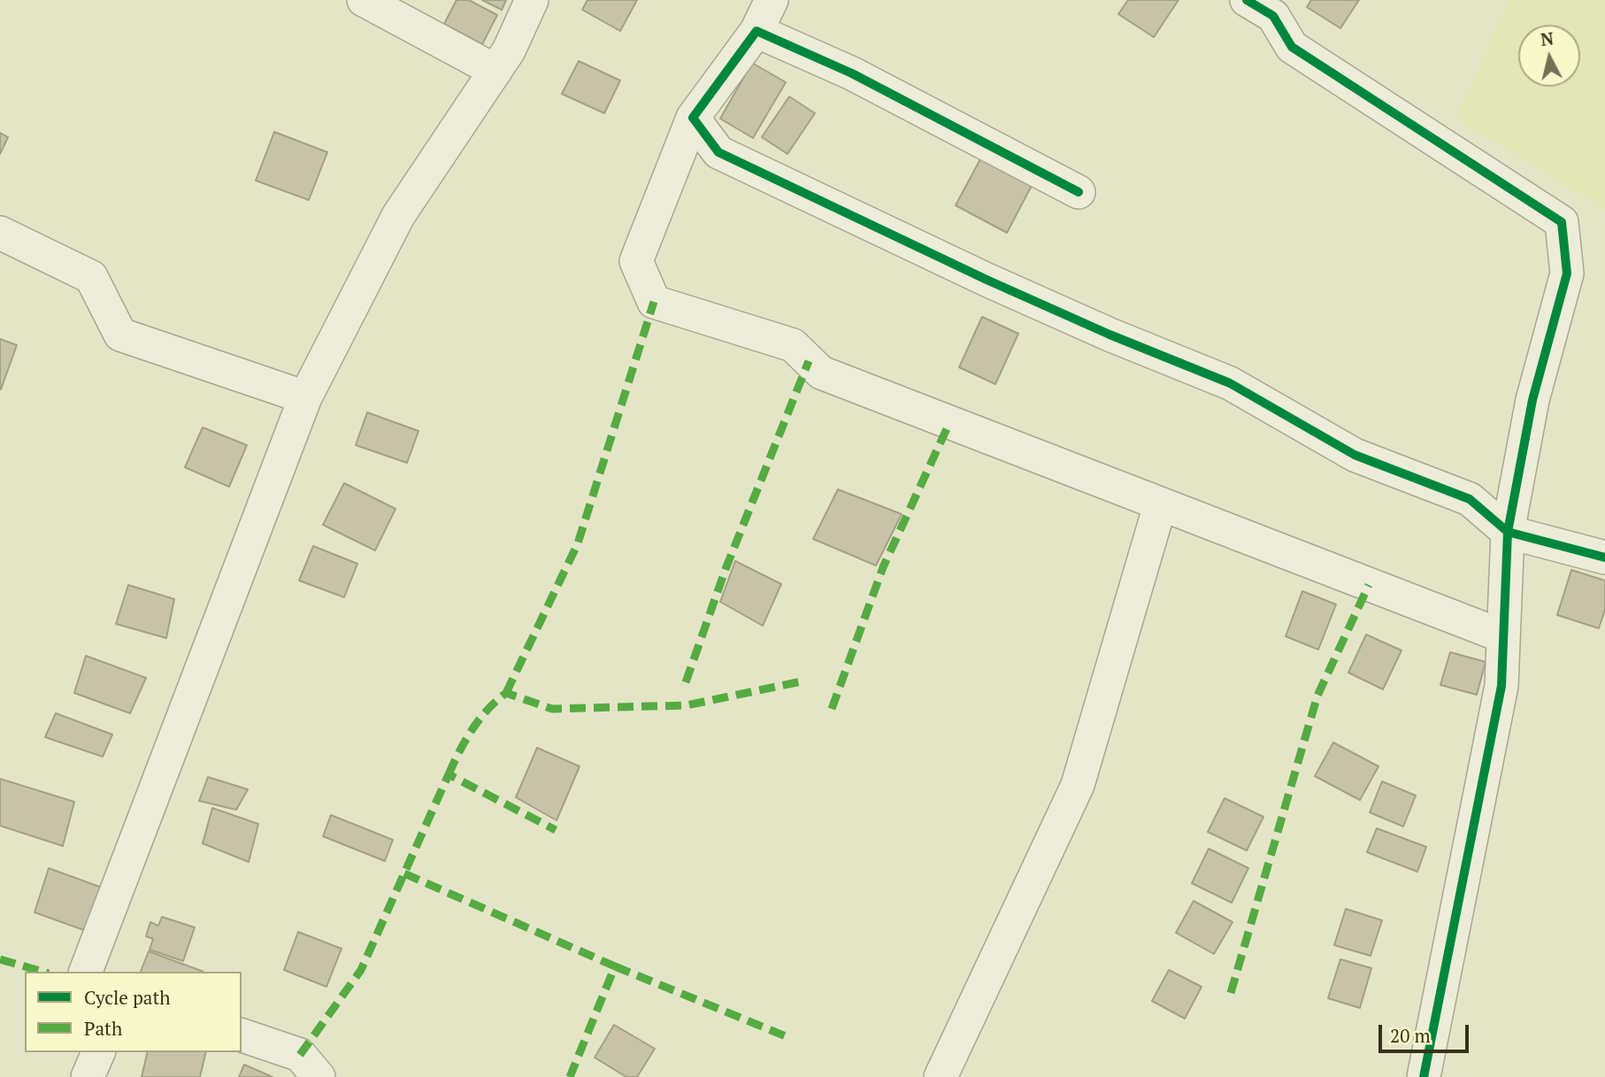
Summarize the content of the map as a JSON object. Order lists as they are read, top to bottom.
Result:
{
  "legend": ["Cycle path", "Path"],
  "scale_bar": "20 m",
  "north": "top"
}
